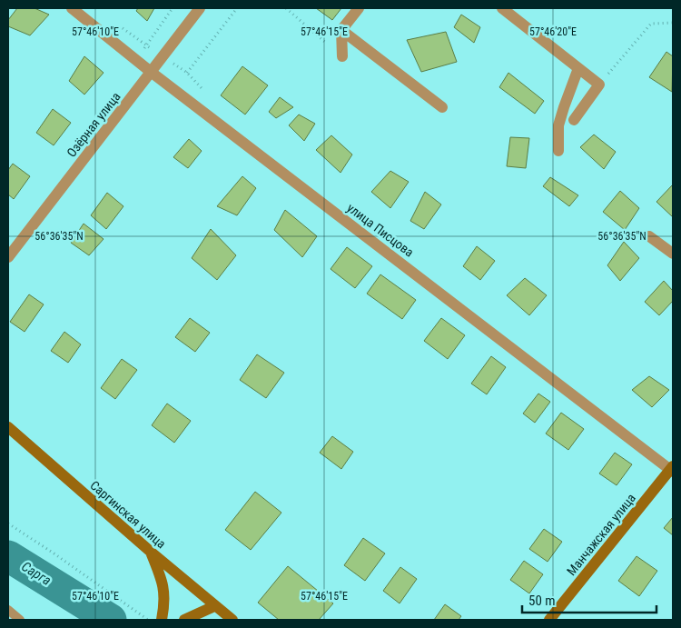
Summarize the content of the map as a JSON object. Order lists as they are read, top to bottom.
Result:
{
  "streets": {
    "street": [
      "Озёрная улица",
      "улица Писцова",
      "Саргинская улица",
      "Манчажская улица"
    ]
  },
  "crossings": [
    ["Озёрная улица", "улица Писцова"],
    ["улица Писцова", "Манчажская улица"]
  ],
  "water": ["Сарга"],
  "scale_bar": "50 m",
  "coordinates": [
    "57°46'10\"E",
    "57°46'15\"E",
    "57°46'20\"E",
    "56°36'35\"N"
  ]
}
